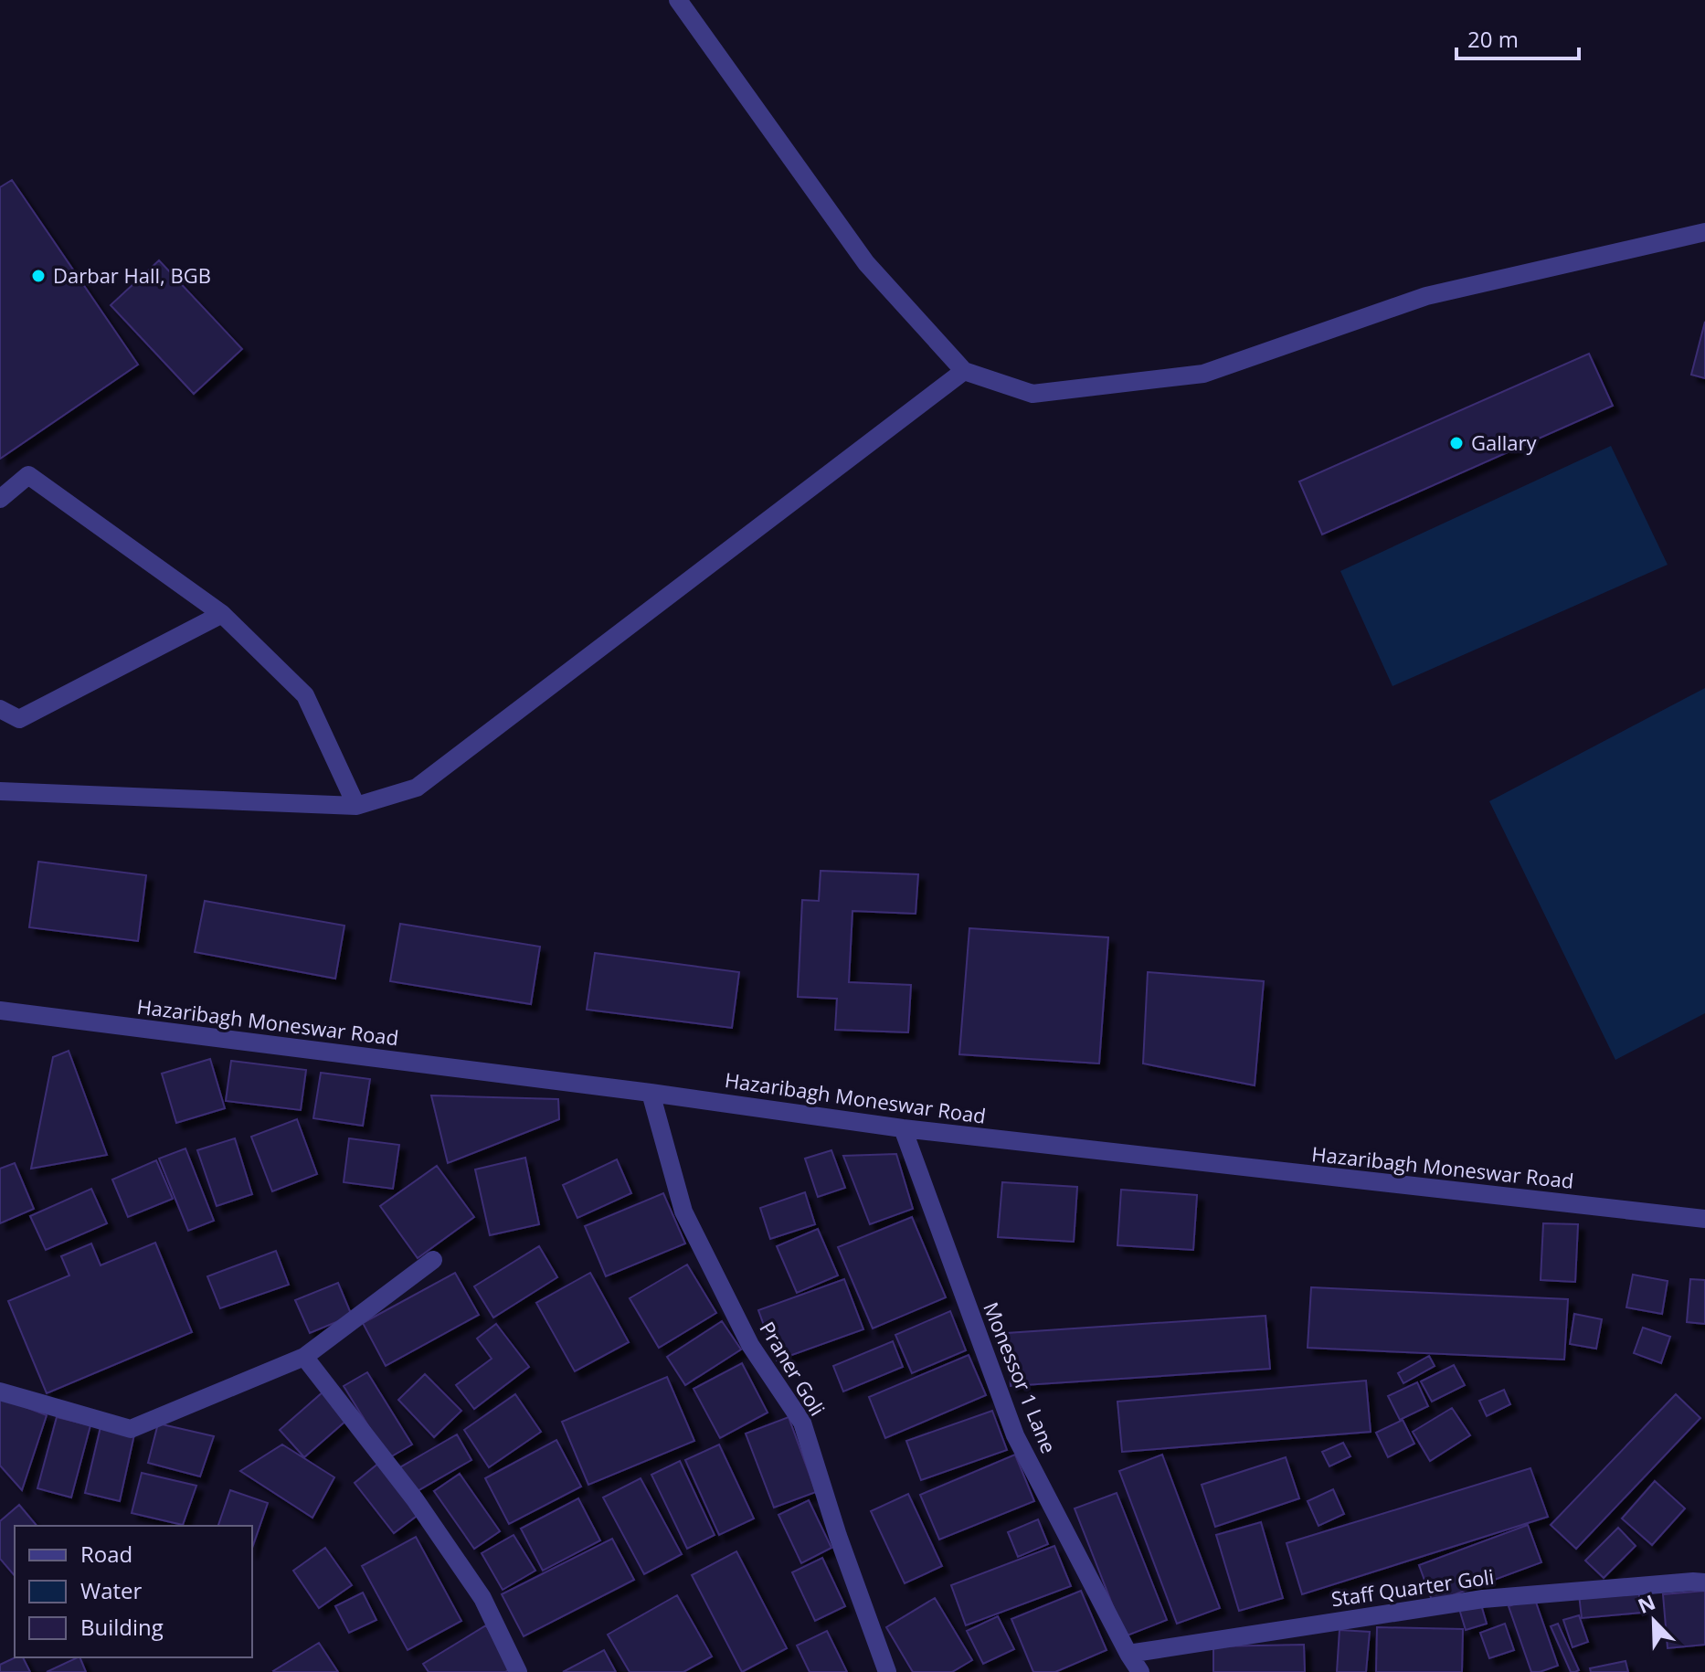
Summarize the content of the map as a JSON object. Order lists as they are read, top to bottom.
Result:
{
  "streets": {
    "street": [
      "Hazaribagh Moneswar Road",
      "Praner Goli",
      "Monessor 1 Lane",
      "Staff Quarter Goli"
    ]
  },
  "crossings": [
    ["Hazaribagh Moneswar Road", "Praner Goli"],
    ["Hazaribagh Moneswar Road", "Monessor 1 Lane"],
    ["Monessor 1 Lane", "Staff Quarter Goli"]
  ],
  "places": ["Darbar Hall, BGB", "Gallary"],
  "legend": ["Road", "Water", "Building"],
  "scale_bar": "20 m",
  "north": "top left"
}
